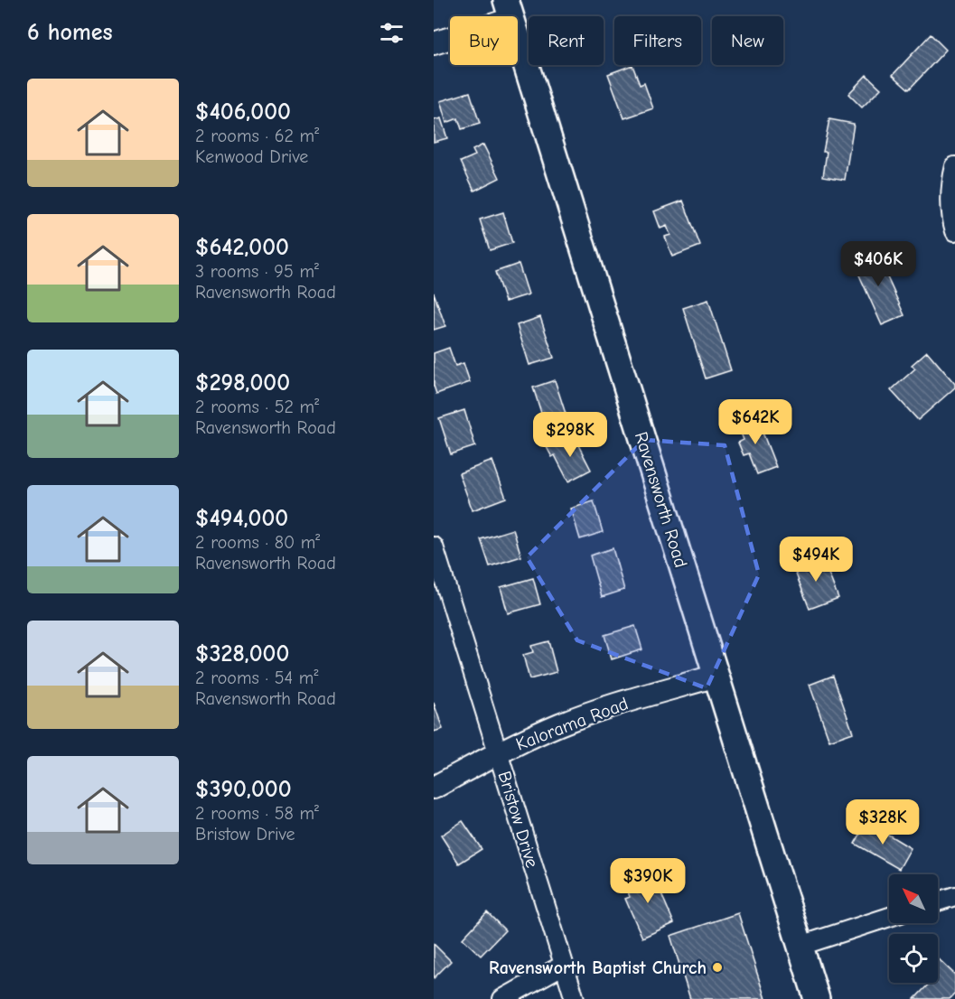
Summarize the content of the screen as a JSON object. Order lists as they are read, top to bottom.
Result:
{
  "streets": {
    "main road": ["Ravensworth Road"],
    "street": ["Kalorama Road", "Bristow Drive"]
  },
  "crossings": [
    ["Ravensworth Road", "Kalorama Road"],
    ["Kalorama Road", "Bristow Drive"]
  ],
  "places": ["Ravensworth Baptist Church"],
  "north": "top left",
  "page": {
    "heading": "6 homes",
    "chip": [
      "Buy",
      "Rent",
      "Filters",
      "New"
    ],
    "list": [
      {
        "name": "$406,000",
        "note": "2 rooms · 62 m² · Kenwood Drive"
      },
      {
        "name": "$642,000",
        "note": "3 rooms · 95 m² · Ravensworth Road"
      },
      {
        "name": "$298,000",
        "note": "2 rooms · 52 m² · Ravensworth Road"
      },
      {
        "name": "$494,000",
        "note": "2 rooms · 80 m² · Ravensworth Road"
      },
      {
        "name": "$328,000",
        "note": "2 rooms · 54 m² · Ravensworth Road"
      },
      {
        "name": "$390,000",
        "note": "2 rooms · 58 m² · Bristow Drive"
      }
    ],
    "price": [
      "$406K",
      "$642K",
      "$298K",
      "$494K",
      "$328K",
      "$390K"
    ]
  }
}
